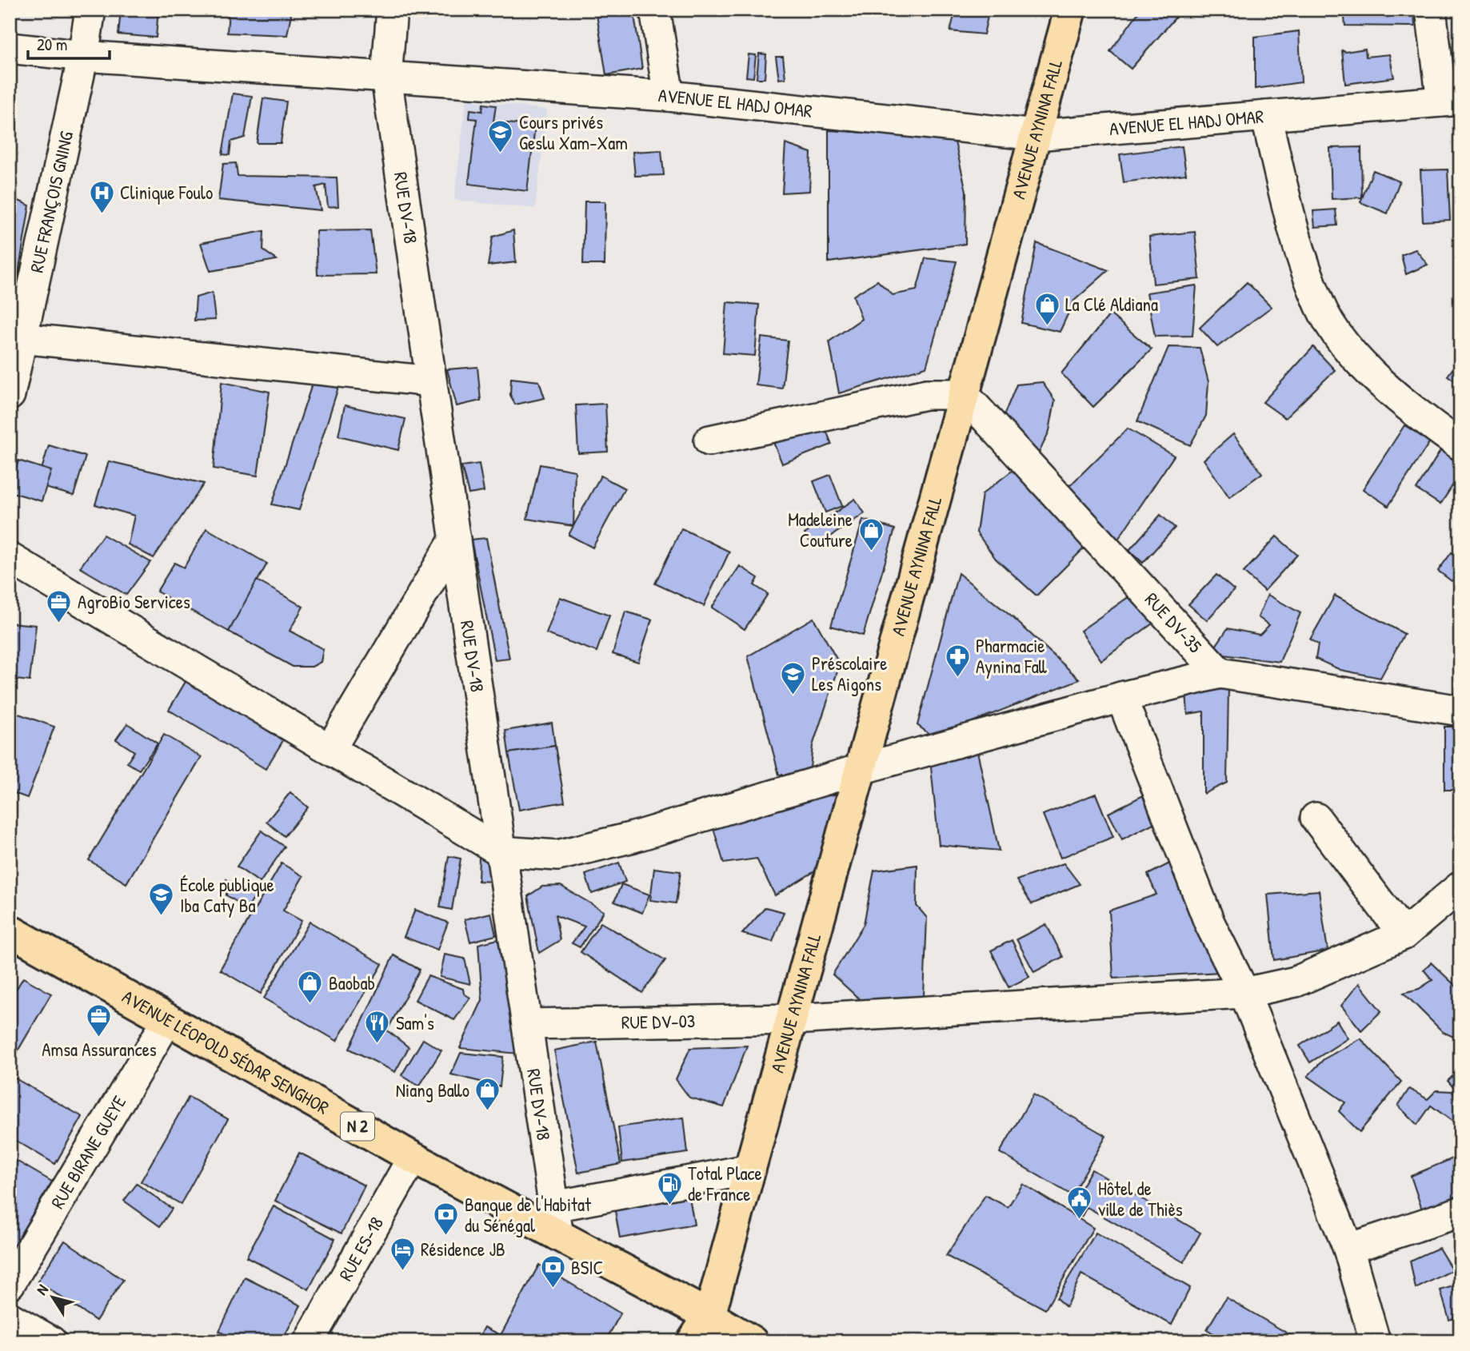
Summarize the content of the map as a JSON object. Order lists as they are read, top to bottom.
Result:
{
  "streets": {
    "main road": ["AVENUE AYNINA FALL", "AVENUE LÉOPOLD SÉDAR SENGHOR", "N 2"],
    "street": [
      "AVENUE EL HADJ OMAR",
      "RUE FRANÇOIS GNING",
      "RUE DV-18",
      "RUE DV-35",
      "RUE DV-03",
      "RUE BIRANE GUEYE",
      "RUE ES-18"
    ]
  },
  "crossings": [
    ["AVENUE EL HADJ OMAR", "AVENUE AYNINA FALL"],
    ["AVENUE EL HADJ OMAR", "RUE FRANÇOIS GNING"],
    ["AVENUE EL HADJ OMAR", "RUE DV-18"],
    ["AVENUE AYNINA FALL", "RUE DV-35"],
    ["AVENUE AYNINA FALL", "RUE DV-03"],
    ["AVENUE AYNINA FALL", "AVENUE LÉOPOLD SÉDAR SENGHOR"],
    ["RUE DV-18", "RUE DV-03"],
    ["RUE DV-18", "AVENUE LÉOPOLD SÉDAR SENGHOR"],
    ["AVENUE LÉOPOLD SÉDAR SENGHOR", "RUE BIRANE GUEYE"],
    ["AVENUE LÉOPOLD SÉDAR SENGHOR", "RUE ES-18"]
  ],
  "places": {
    "school or university": ["Cours privés Geslu Xam-Xam", "Préscolaire Les Aigons", "École publique Iba Caty Ba"],
    "hospital": ["Clinique Foulo"],
    "shop": [
      "La Clé Aldiana",
      "Madeleine Couture",
      "Baobab",
      "Niang Ballo"
    ],
    "office": ["AgroBio Services", "Amsa Assurances"],
    "pharmacy": ["Pharmacie Aynina Fall"],
    "restaurant": ["Sam's"],
    "fuel station": ["Total Place de France"],
    "public building": ["Hôtel de ville de Thiès"],
    "bank": ["Banque de l'Habitat du Sénégal", "BSIC"],
    "hotel": ["Résidence JB"]
  },
  "scale_bar": "20 m",
  "north": "top left"
}
